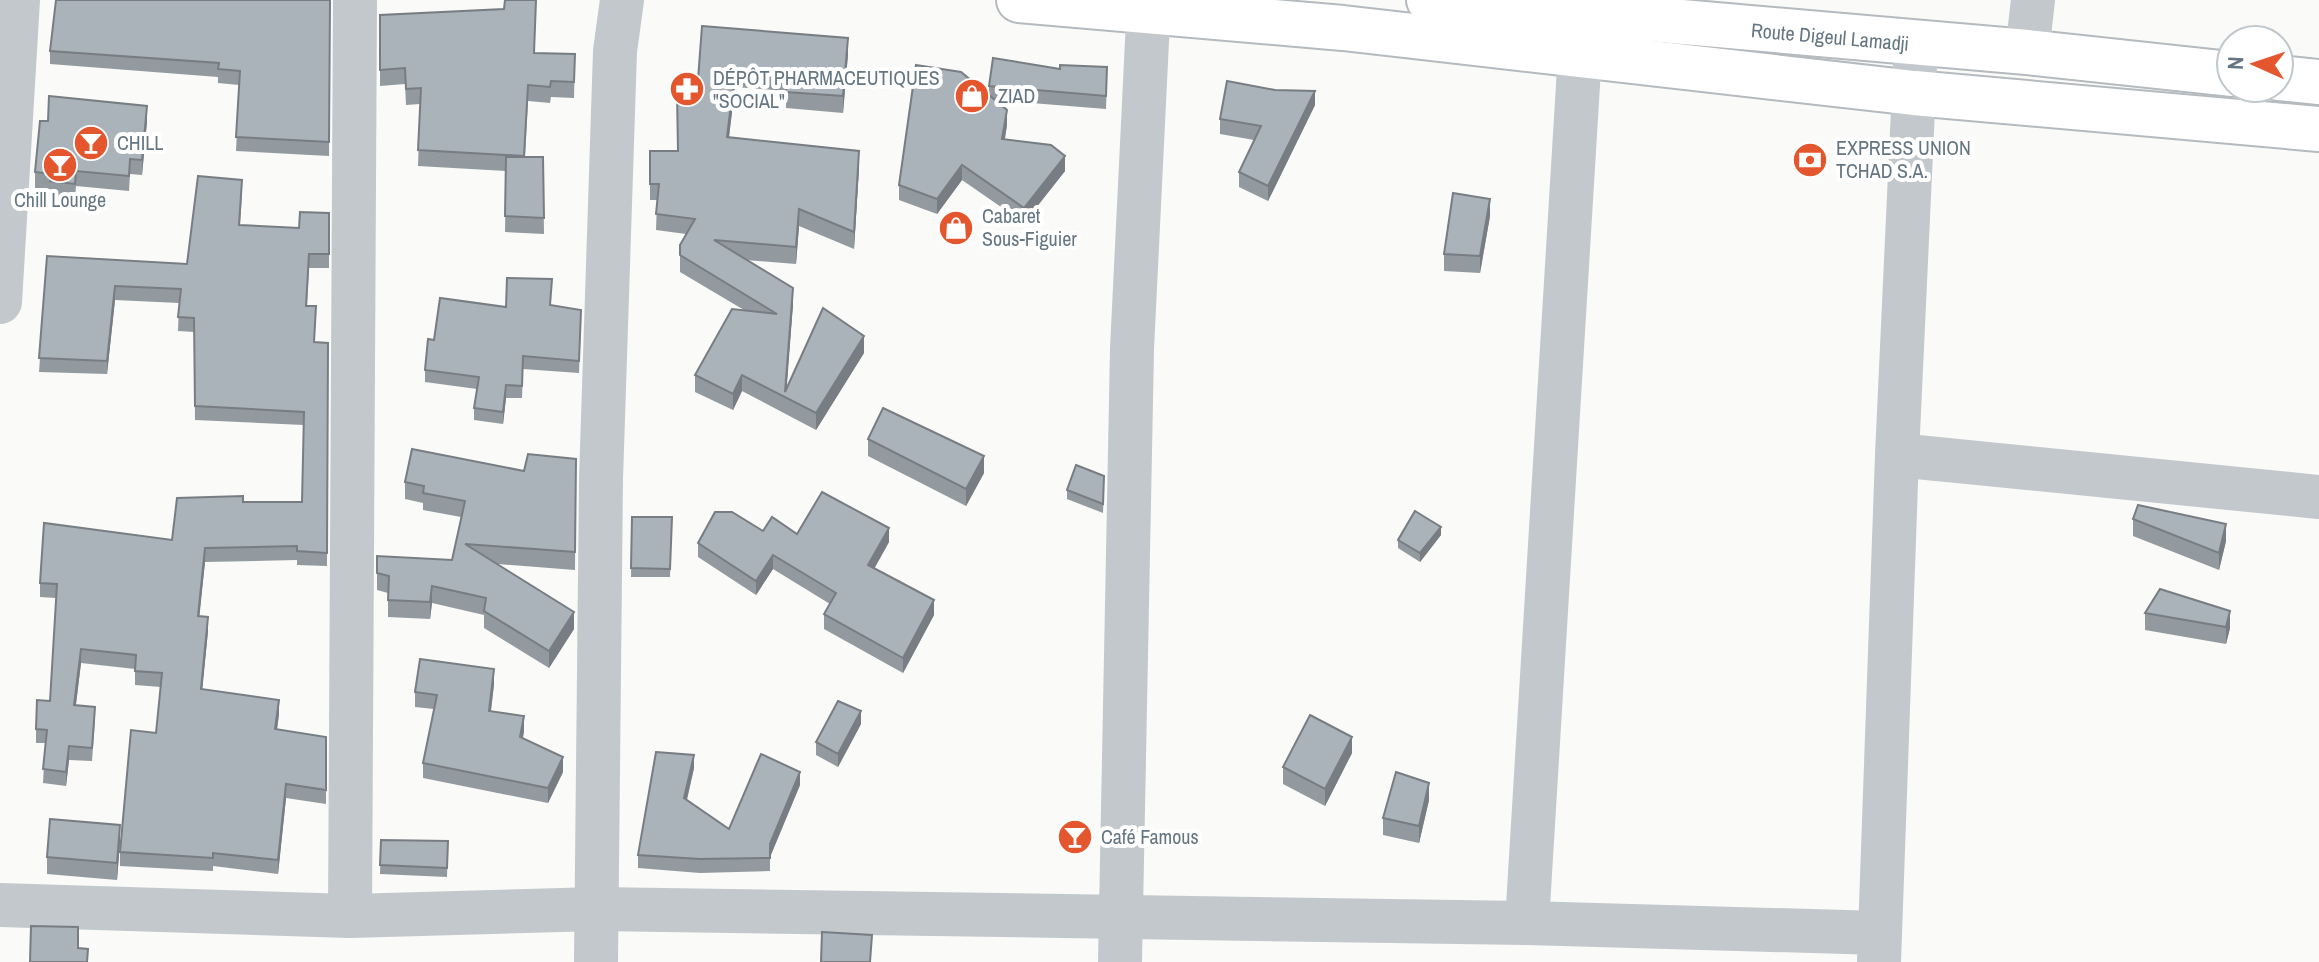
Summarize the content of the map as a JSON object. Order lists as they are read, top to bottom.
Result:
{
  "streets": {
    "main road": ["Route Digeul Lamadji"]
  },
  "places": {
    "pharmacy": ["DÉPÔT PHARMACEUTIQUES \"SOCIAL\""],
    "shop": ["ZIAD", "Cabaret Sous-Figuier"],
    "bar": ["CHILL", "Chill Lounge", "Café Famous"],
    "bank": ["EXPRESS UNION TCHAD S.A."]
  },
  "north": "left"
}
